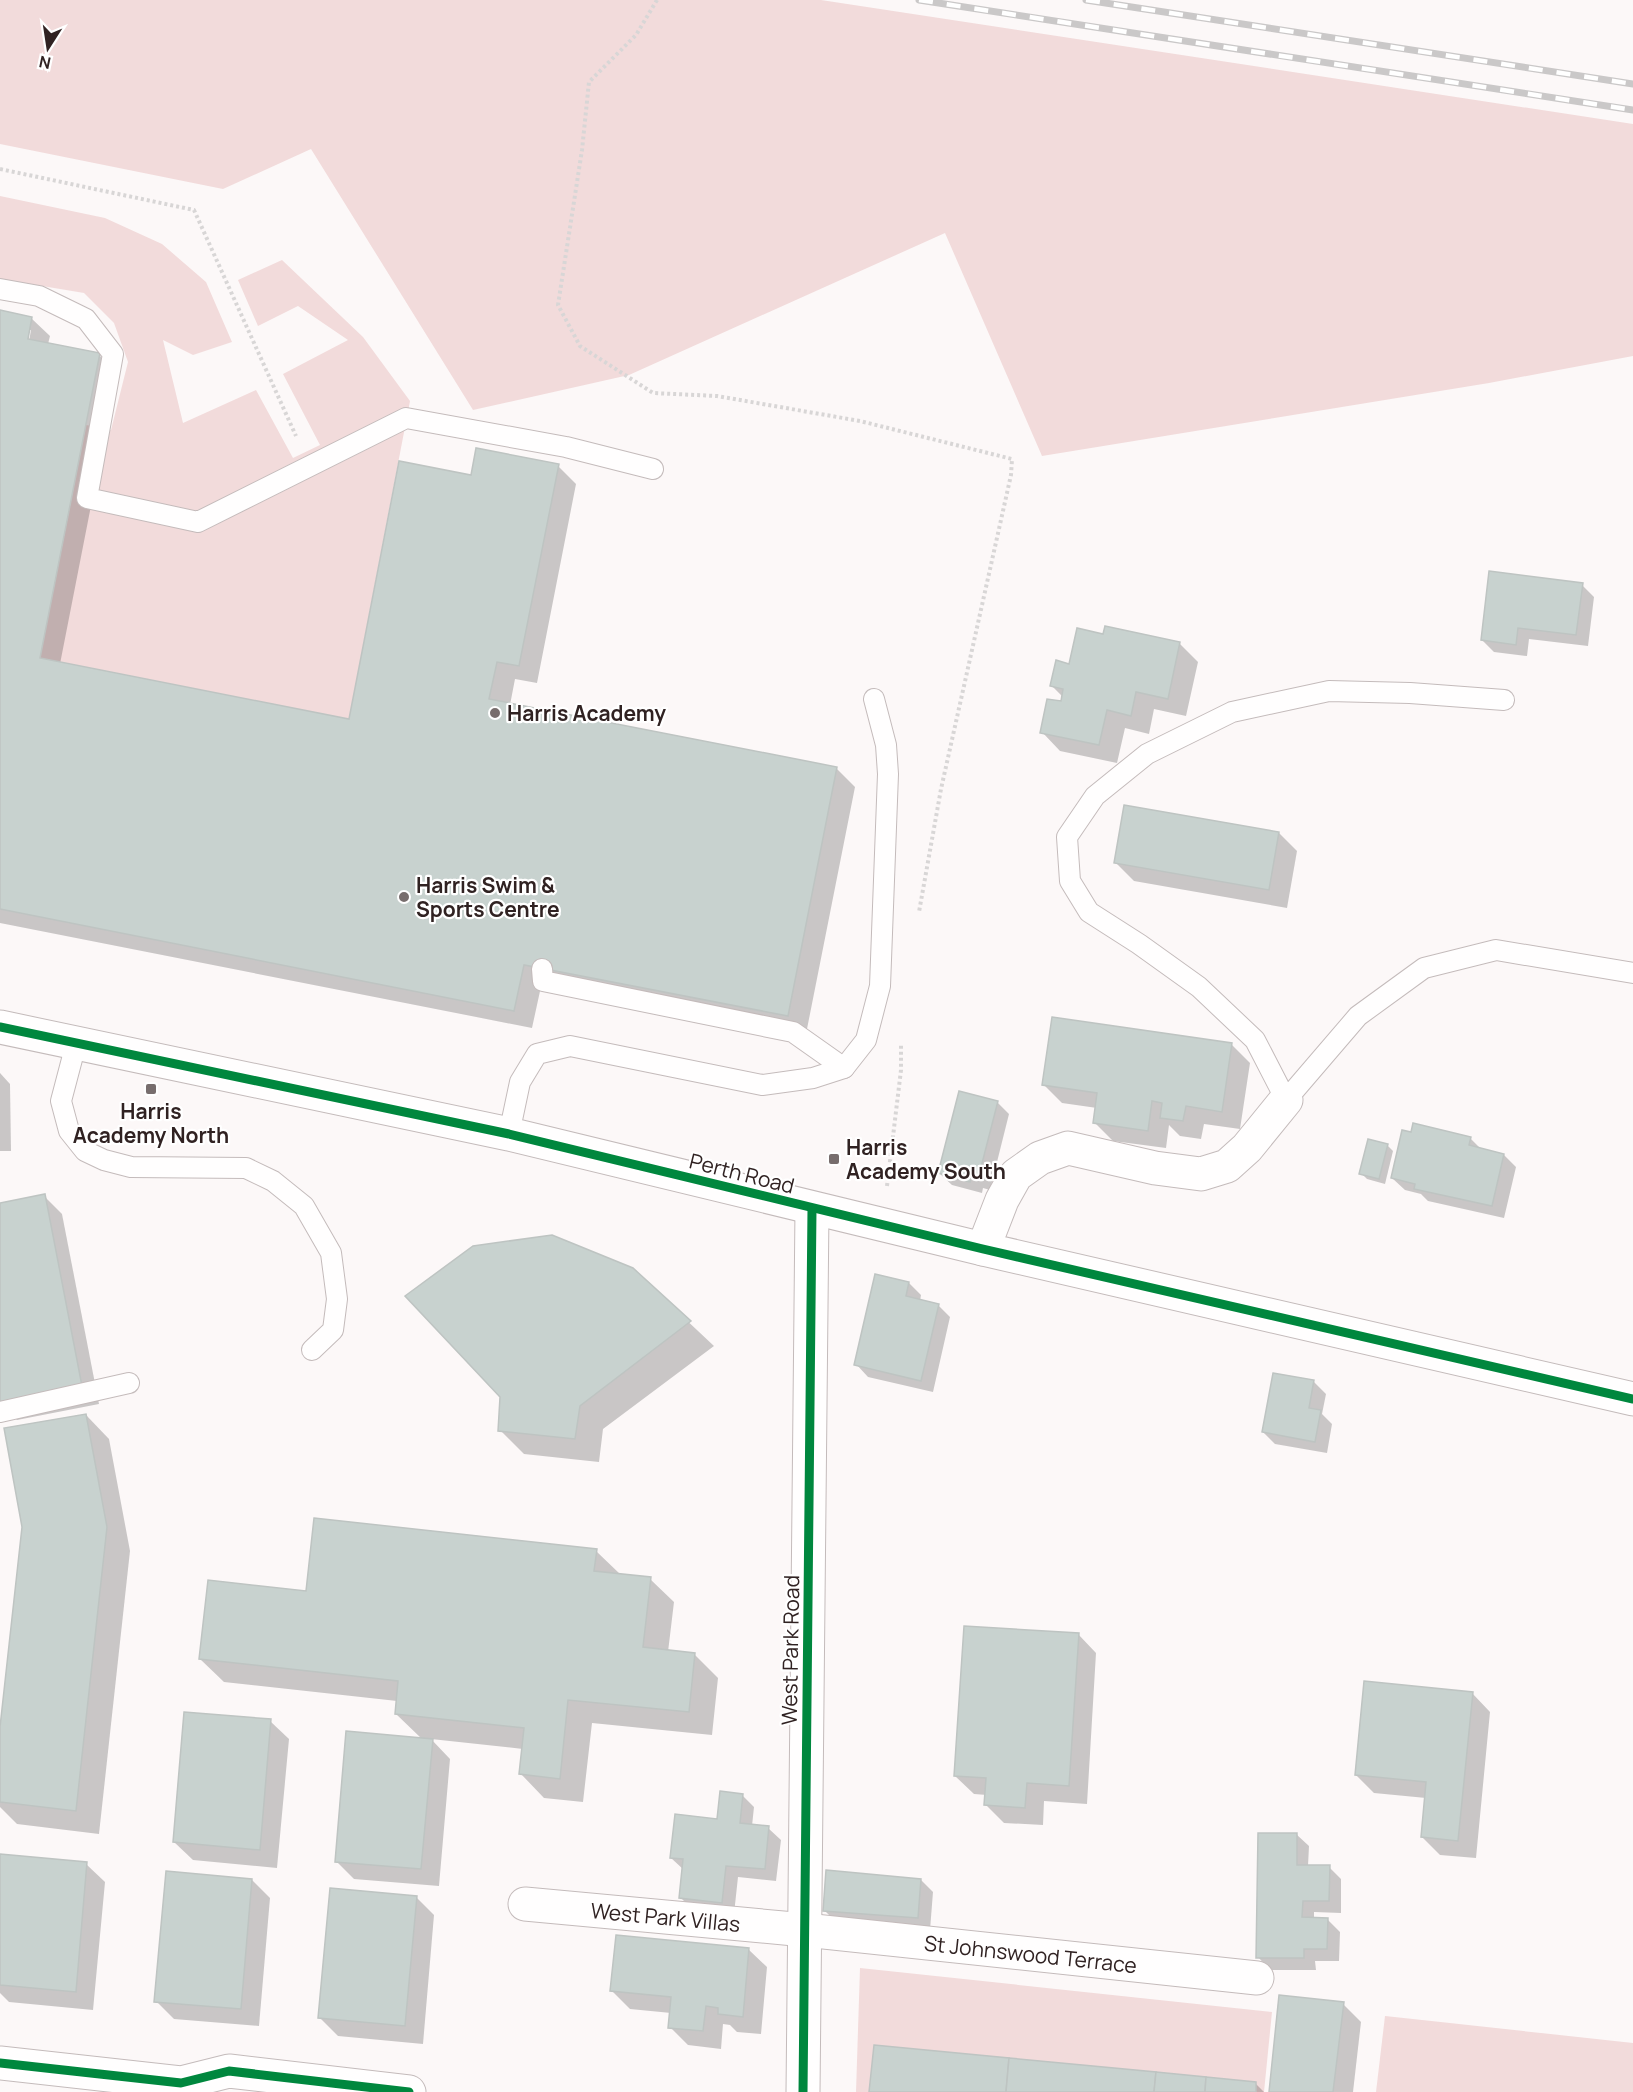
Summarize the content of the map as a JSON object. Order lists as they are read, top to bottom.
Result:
{
  "streets": {
    "street": [
      "Perth Road",
      "West Park Road",
      "West Park Villas",
      "St Johnswood Terrace"
    ]
  },
  "crossings": [
    ["Perth Road", "West Park Road"],
    ["West Park Road", "West Park Villas"],
    ["West Park Road", "St Johnswood Terrace"],
    ["West Park Villas", "St Johnswood Terrace"]
  ],
  "places": {
    "other": ["Harris Academy", "Harris Swim & Sports Centre"],
    "transit": ["Harris Academy North", "Harris Academy South"]
  },
  "north": "bottom"
}
